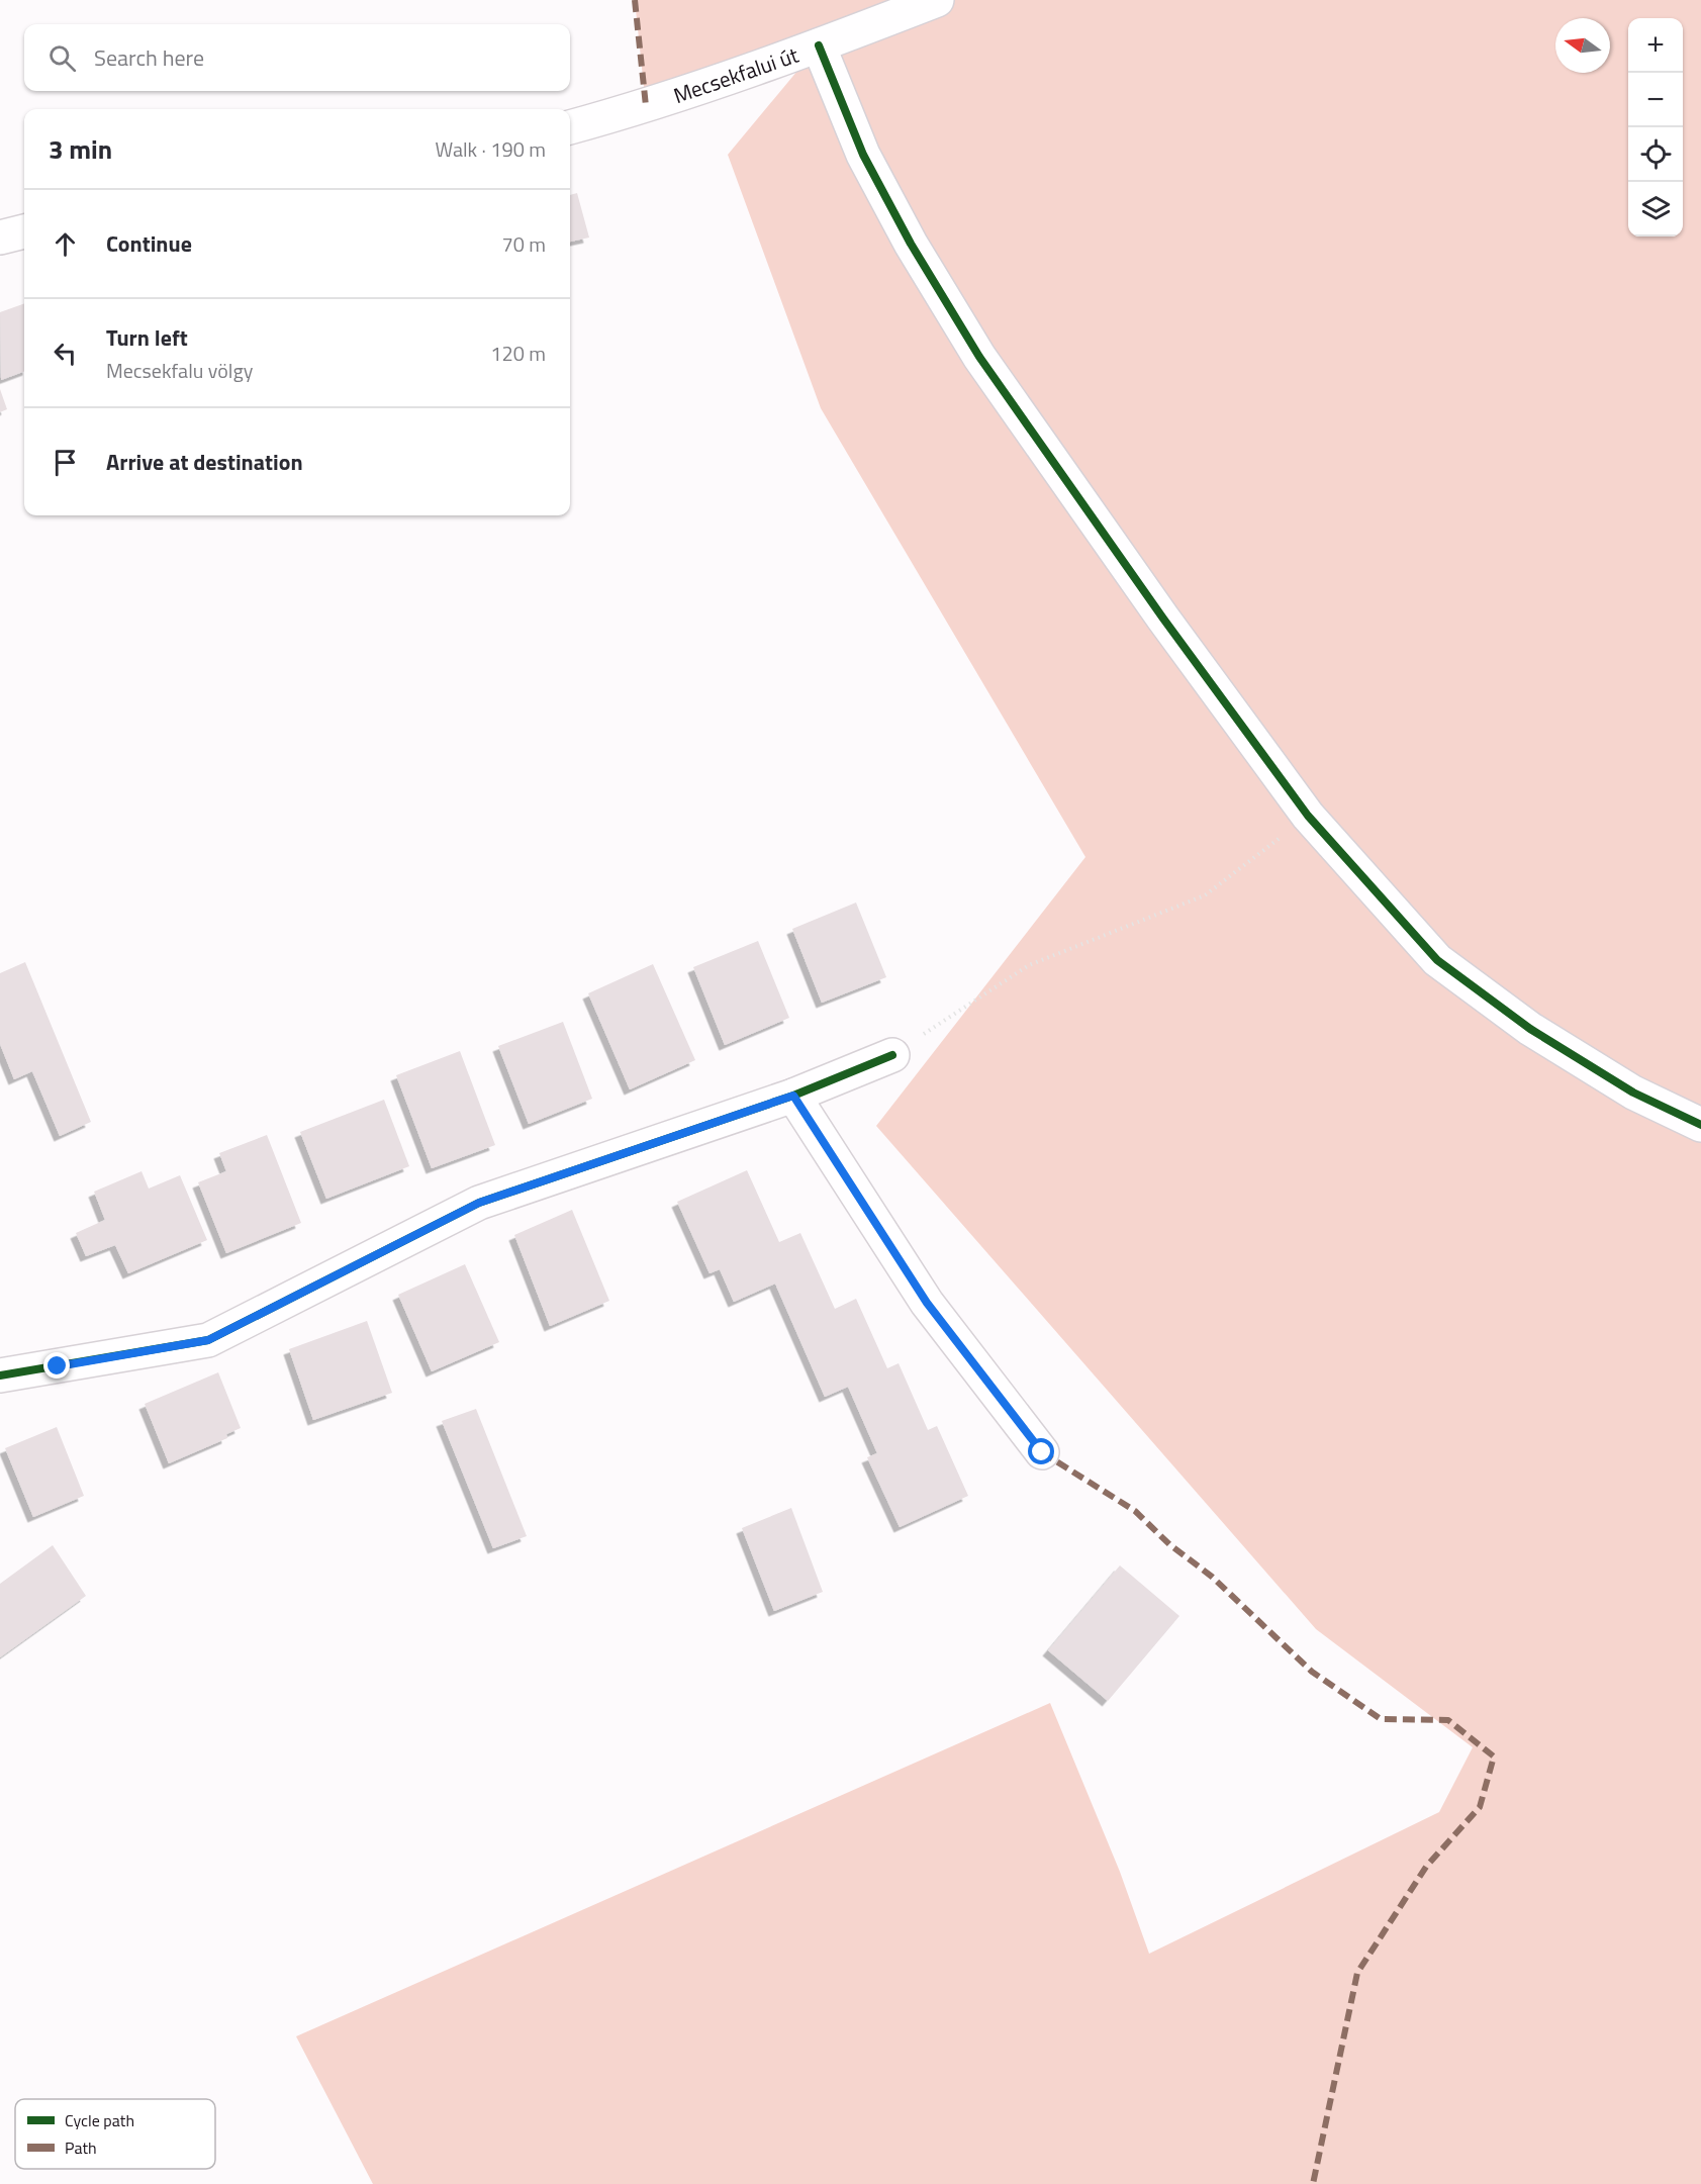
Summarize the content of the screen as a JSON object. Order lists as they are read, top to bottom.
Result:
{
  "streets": {
    "street": ["Mecsekfalui út"]
  },
  "legend": ["Cycle path", "Path"],
  "north": "left",
  "page": {
    "map_buttons": ["+", "−"],
    "search": "Search here",
    "heading": ["3 min", "Walk · 190 m"],
    "list": [
      ["Continue", "70 m"],
      ["Turn left", "Mecsekfalu völgy", "120 m"],
      "Arrive at destination"
    ]
  }
}
